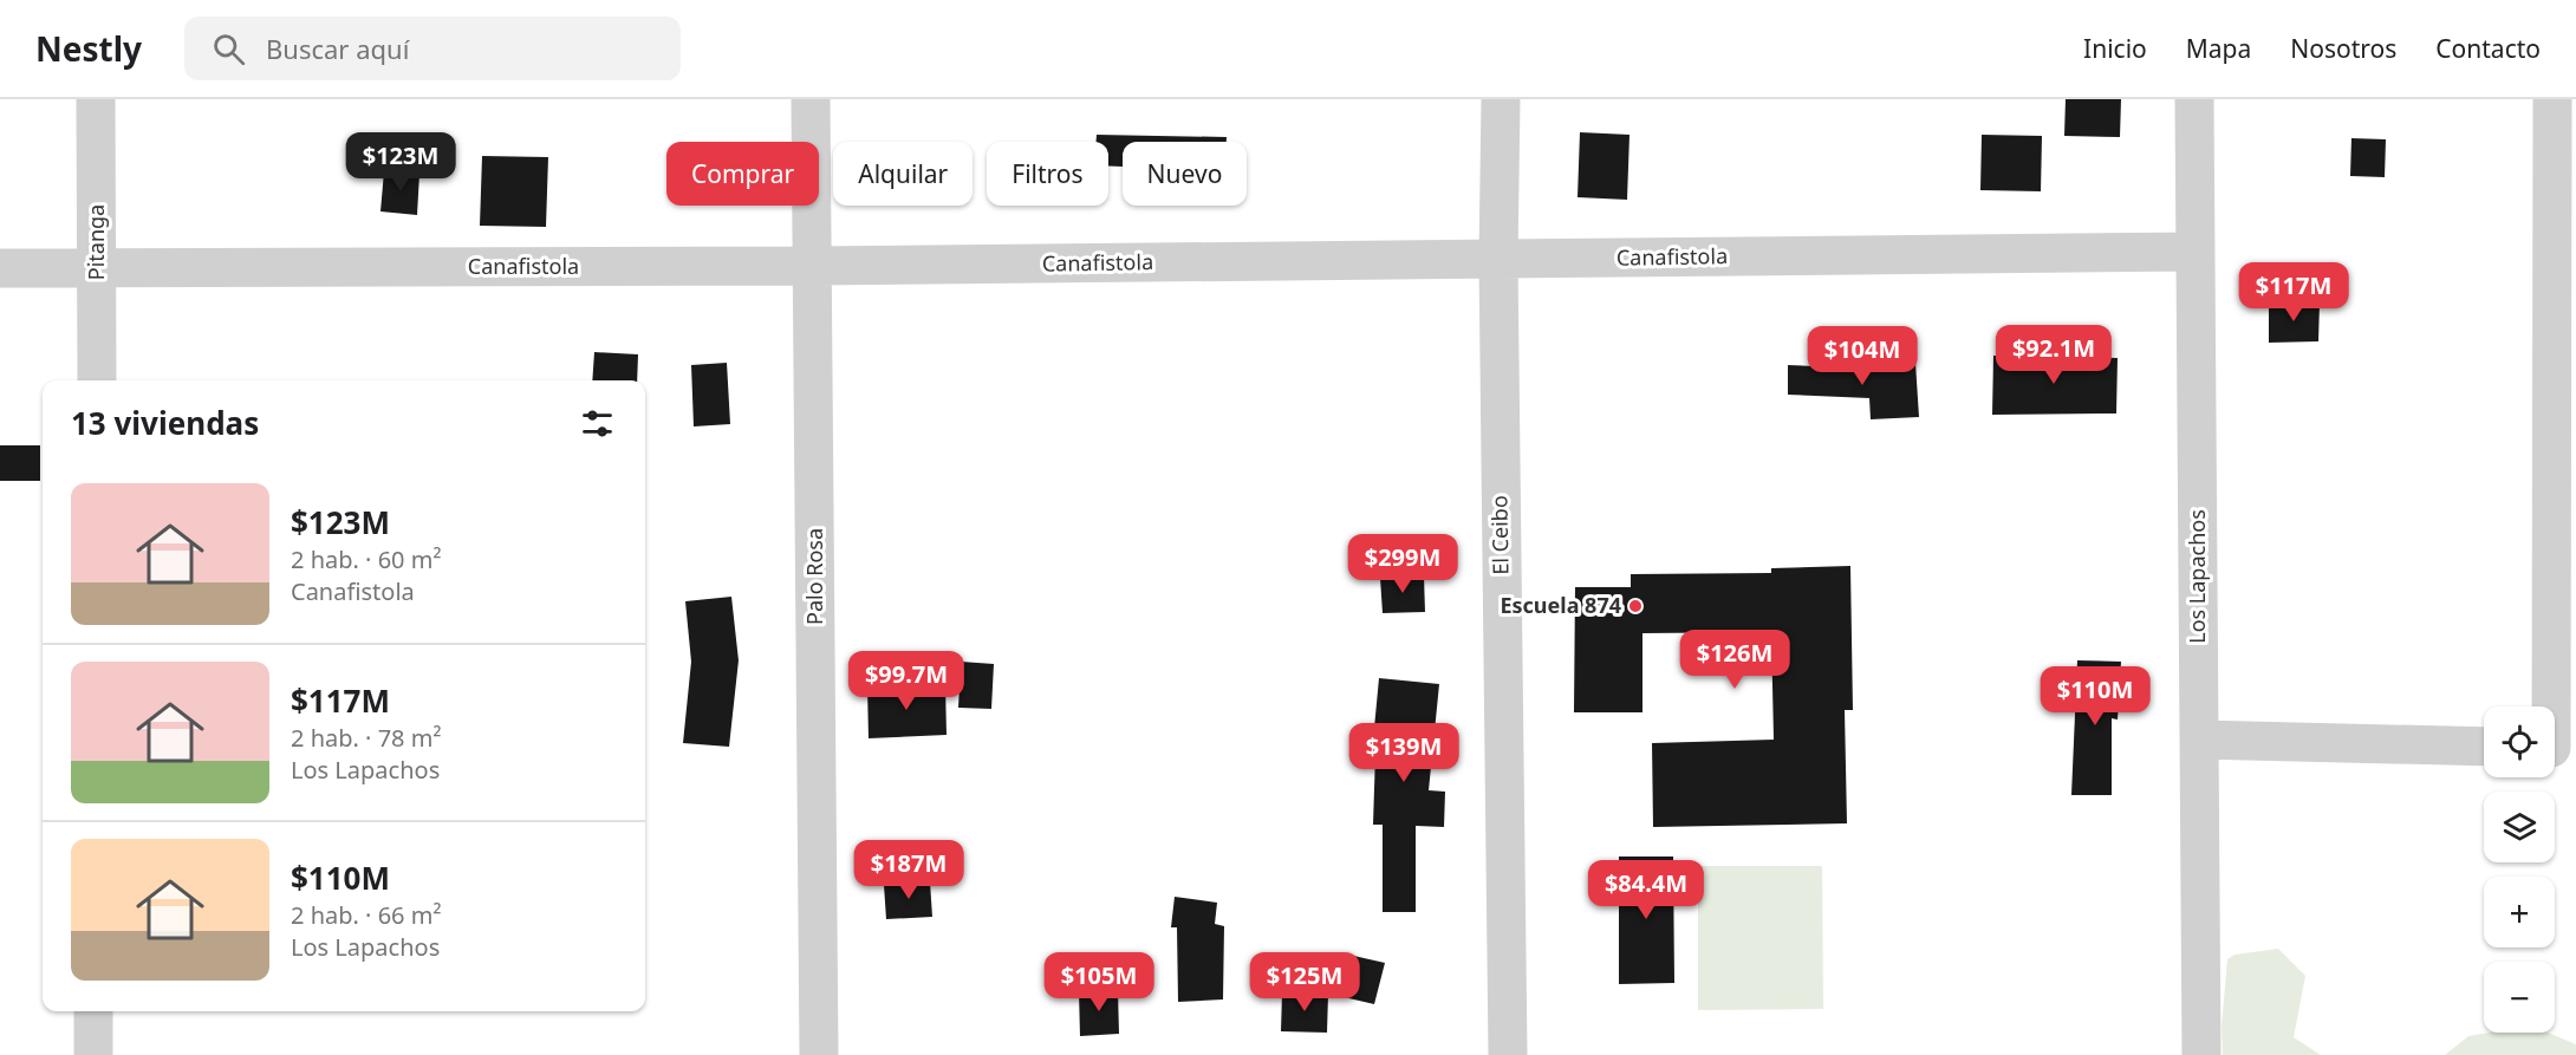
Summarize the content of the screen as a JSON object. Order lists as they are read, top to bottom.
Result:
{
  "streets": {
    "street": [
      "Pitanga",
      "Canafistola",
      "El Ceibo",
      "Palo Rosa",
      "Los Lapachos"
    ]
  },
  "crossings": [
    ["Pitanga", "Canafistola"],
    ["Canafistola", "El Ceibo"],
    ["Canafistola", "Palo Rosa"],
    ["Canafistola", "Los Lapachos"]
  ],
  "places": ["Escuela 874"],
  "page": {
    "header": "Nestly",
    "search": "Buscar aquí",
    "nav": [
      "Inicio",
      "Mapa",
      "Nosotros",
      "Contacto"
    ],
    "price": [
      "$123M",
      "$117M",
      "$92.1M",
      "$104M",
      "$299M",
      "$126M",
      "$99.7M",
      "$110M",
      "$139M",
      "$187M",
      "$84.4M",
      "$105M",
      "$125M"
    ],
    "chip": [
      "Comprar",
      "Alquilar",
      "Filtros",
      "Nuevo"
    ],
    "heading": "13 viviendas",
    "list": [
      {
        "name": "$123M",
        "note": "2 hab. · 60 m² · Canafistola"
      },
      {
        "name": "$117M",
        "note": "2 hab. · 78 m² · Los Lapachos"
      },
      {
        "name": "$110M",
        "note": "2 hab. · 66 m² · Los Lapachos"
      }
    ],
    "map_buttons": ["+", "−"]
  }
}
